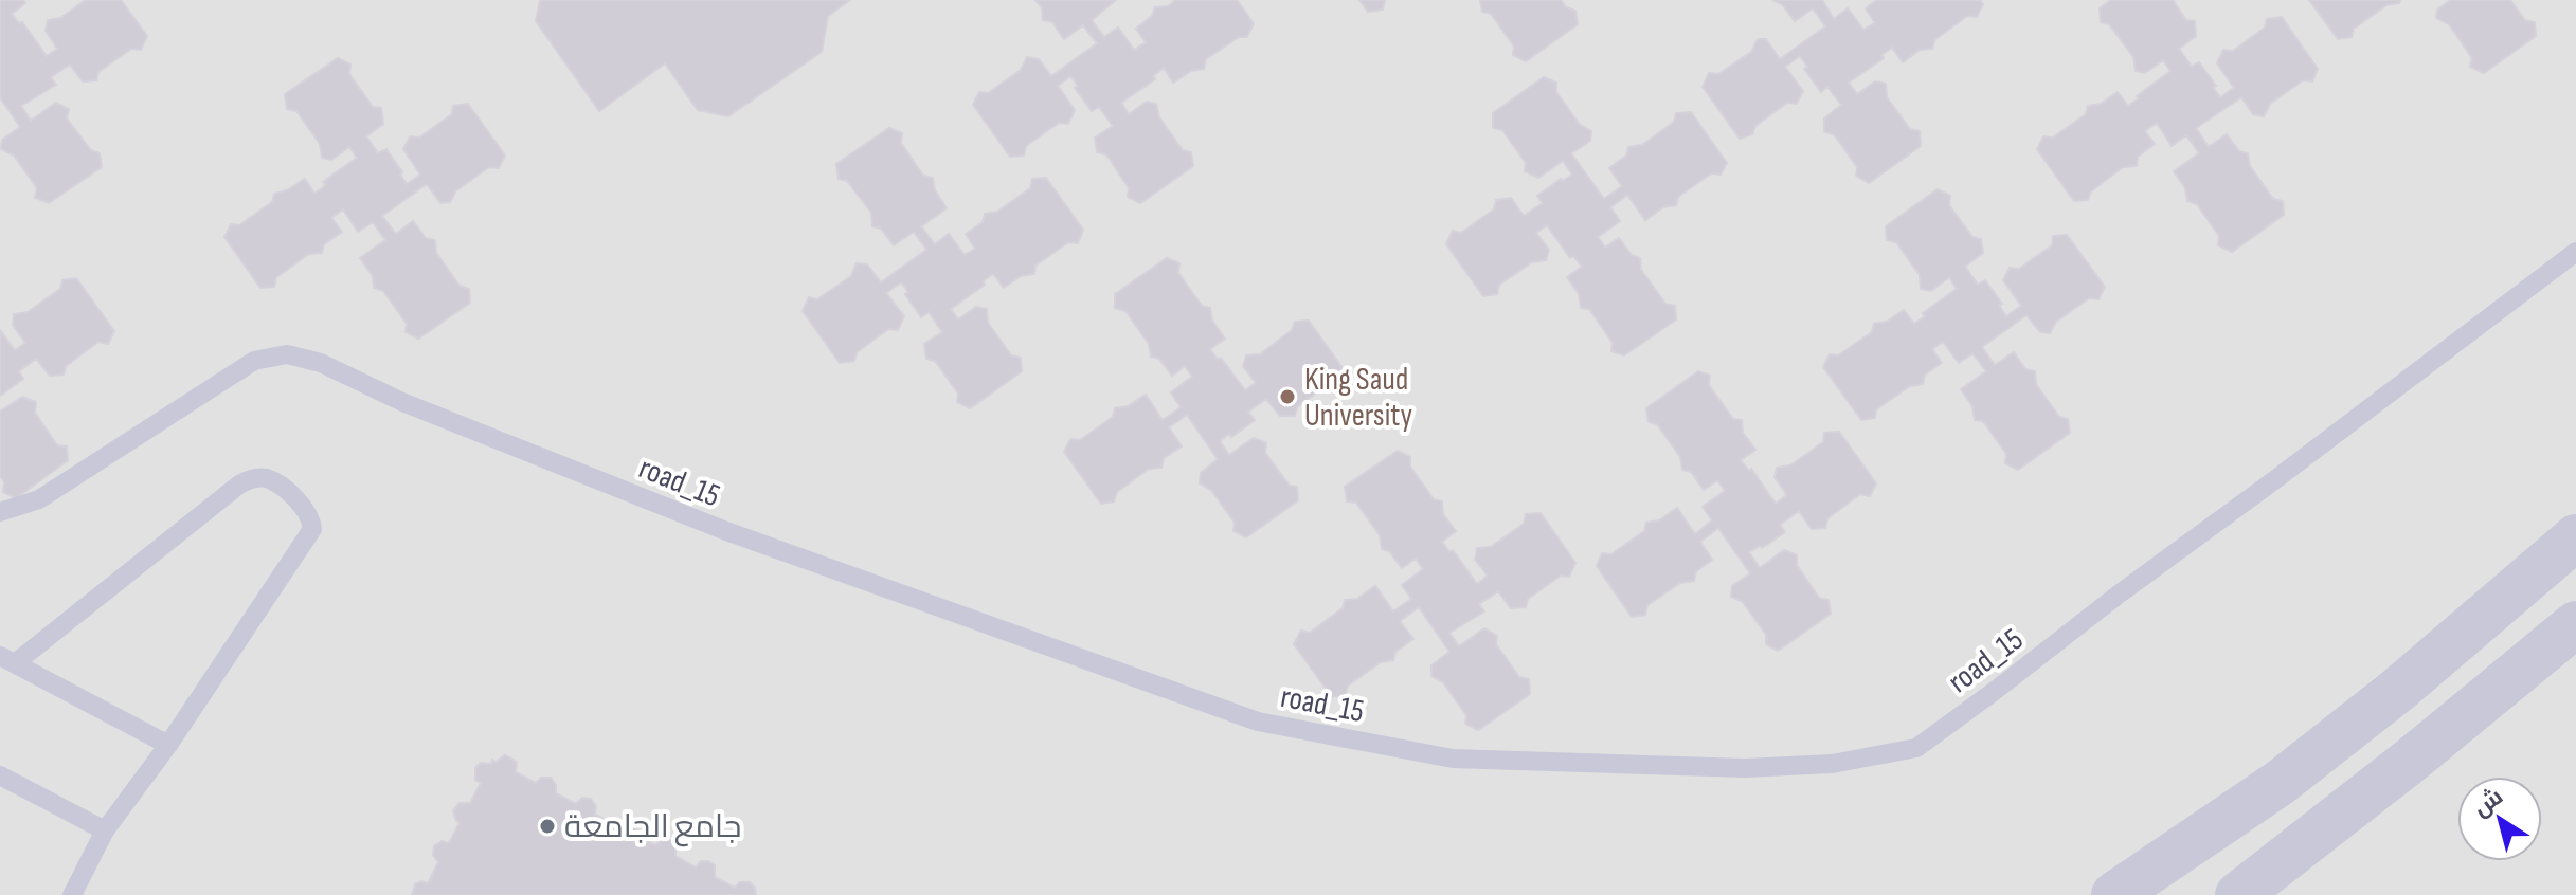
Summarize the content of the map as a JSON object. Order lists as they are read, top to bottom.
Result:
{
  "streets": {
    "lane": ["road_15"]
  },
  "places": ["King Saud University", "جامع الجامعة"],
  "north": "top left"
}
